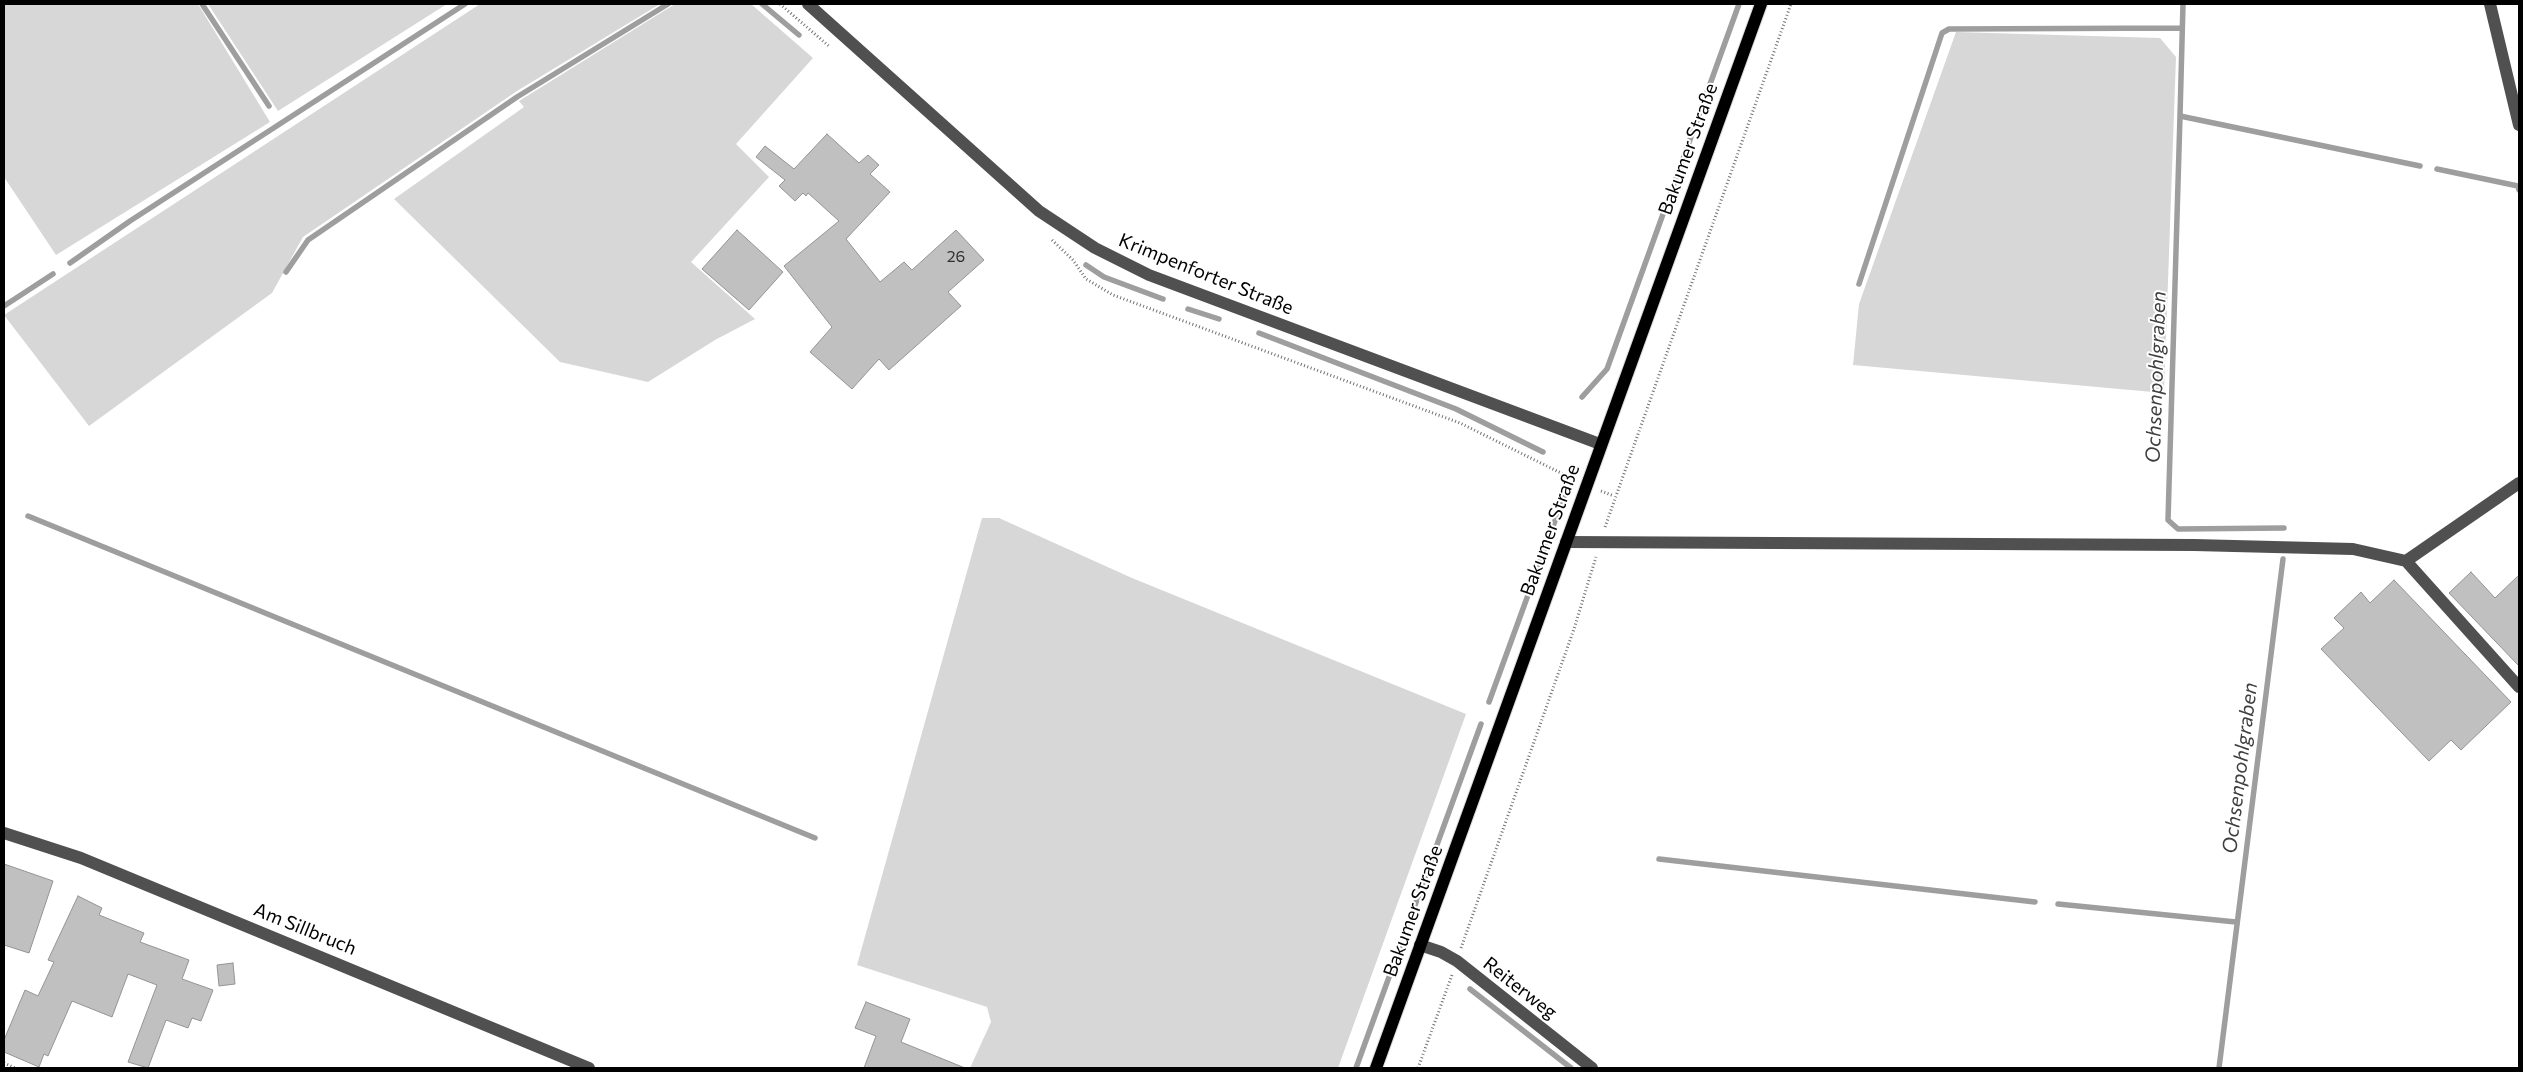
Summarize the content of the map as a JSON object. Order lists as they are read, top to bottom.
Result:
{
  "streets": {
    "main road": ["Bakumer Straße"],
    "street": ["Krimpenforter Straße", "Am Sillbruch", "Reiterweg"]
  },
  "crossings": [
    ["Bakumer Straße", "Krimpenforter Straße"],
    ["Bakumer Straße", "Reiterweg"]
  ],
  "water": ["Ochsenpohlgraben"],
  "house_numbers": ["26"]
}
